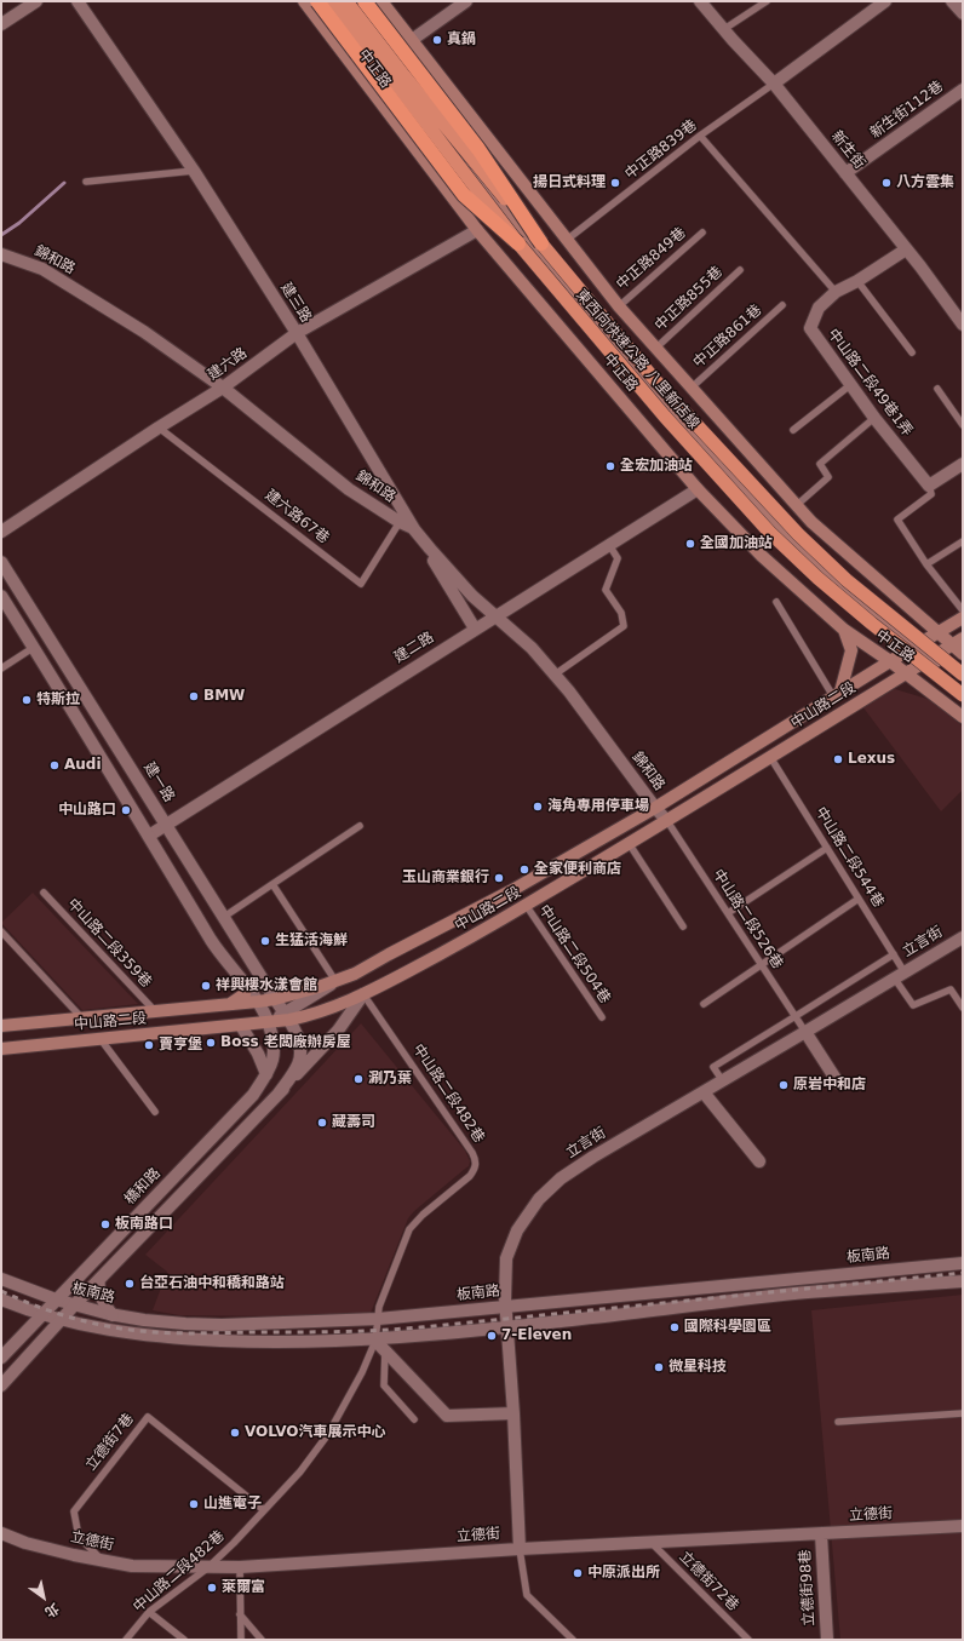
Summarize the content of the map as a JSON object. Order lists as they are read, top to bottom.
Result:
{
  "streets": {
    "highway": ["東西向快速公路 八里新店線"],
    "main road": ["中正路", "中山路二段"],
    "street": [
      "新生街112巷",
      "新生街",
      "錦和路",
      "建三路",
      "建六路",
      "中山路二段49巷1弄",
      "建二路",
      "建一路",
      "立言街",
      "橋和路",
      "板南路",
      "立德街",
      "立德街98巷"
    ],
    "lane": [
      "中正路839巷",
      "中正路849巷",
      "中正路855巷",
      "中正路861巷",
      "建六路67巷",
      "中山路二段544巷",
      "中山路二段526巷",
      "中山路二段359巷",
      "中山路二段504巷",
      "中山路二段482巷",
      "立德街7巷",
      "立德街72巷"
    ]
  },
  "crossings": [
    ["中正路", "建六路"],
    ["中正路", "建二路"],
    ["中正路", "中山路二段"],
    ["新生街112巷", "新生街"],
    ["中正路839巷", "新生街"],
    ["新生街", "中山路二段49巷1弄"],
    ["錦和路", "建三路"],
    ["錦和路", "建六路"],
    ["錦和路", "建六路67巷"],
    ["錦和路", "建二路"],
    ["錦和路", "中山路二段"],
    ["錦和路", "中山路二段526巷"],
    ["建三路", "建六路"],
    ["建三路", "建二路"],
    ["建六路", "建六路67巷"],
    ["建二路", "建一路"],
    ["中山路二段", "建一路"],
    ["中山路二段", "中山路二段544巷"],
    ["中山路二段", "中山路二段526巷"],
    ["中山路二段", "中山路二段359巷"],
    ["中山路二段", "中山路二段504巷"],
    ["中山路二段", "中山路二段482巷"],
    ["中山路二段", "橋和路"],
    ["中山路二段544巷", "立言街"],
    ["中山路二段526巷", "立言街"],
    ["立言街", "板南路"],
    ["立言街", "立德街"],
    ["中山路二段482巷", "板南路"],
    ["中山路二段482巷", "立德街7巷"],
    ["中山路二段482巷", "立德街"],
    ["橋和路", "板南路"],
    ["立德街7巷", "立德街"],
    ["立德街", "立德街72巷"],
    ["立德街", "立德街98巷"]
  ],
  "places": [
    "真鍋",
    "揚日式料理",
    "八方雲集",
    "全宏加油站",
    "全國加油站",
    "BMW",
    "特斯拉",
    "Lexus",
    "Audi",
    "海角專用停車場",
    "中山路口",
    "全家便利商店",
    "玉山商業銀行",
    "生猛活海鮮",
    "祥興樓水漾會館",
    "Boss 老闆廠辦房屋",
    "賣亨堡",
    "涮乃葉",
    "原岩中和店",
    "藏壽司",
    "板南路口",
    "台亞石油中和穚和路站",
    "國際科學園區",
    "7-Eleven",
    "微星科技",
    "VOLVO汽車展示中心",
    "山進電子",
    "中原派出所",
    "萊爾富"
  ],
  "north": "bottom right"
}
